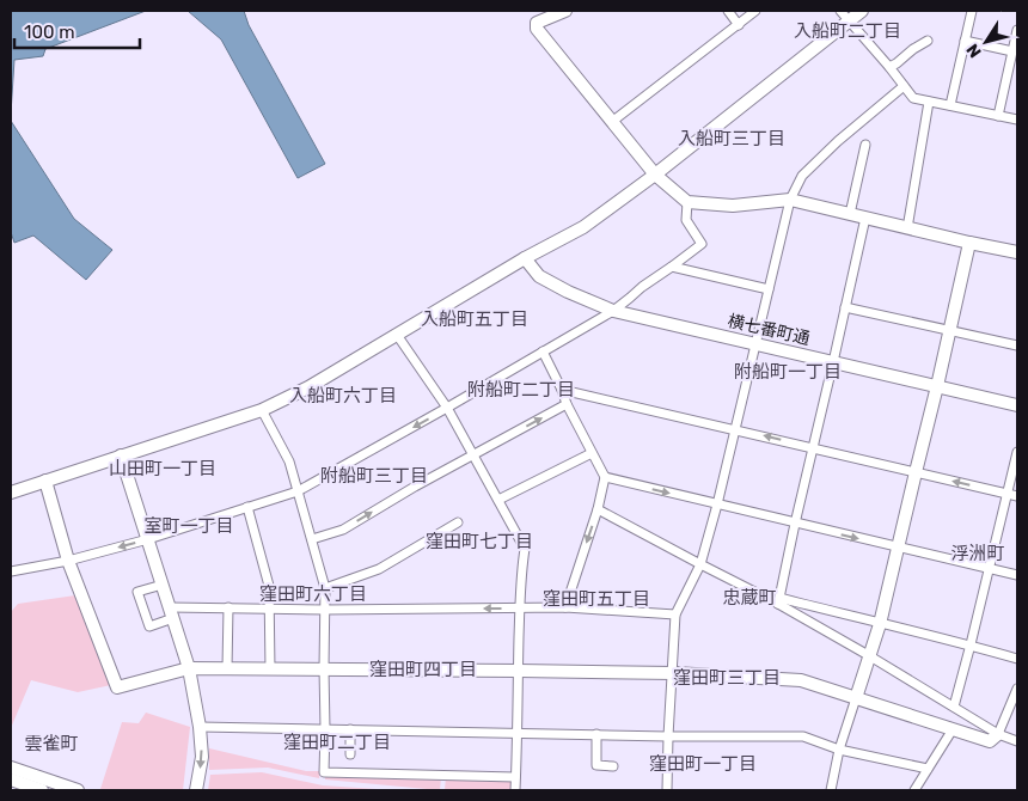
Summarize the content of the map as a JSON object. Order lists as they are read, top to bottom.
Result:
{
  "streets": {
    "street": ["横七番町通"]
  },
  "districts": [
    "入船町二丁目",
    "入船町三丁目",
    "入船町五丁目",
    "附船町一丁目",
    "附船町二丁目",
    "入船町六丁目",
    "山田町一丁目",
    "附船町三丁目",
    "室町一丁目",
    "窪田町七丁目",
    "浮洲町",
    "窪田町六丁目",
    "忠蔵町",
    "窪田町五丁目",
    "窪田町四丁目",
    "窪田町三丁目",
    "窪田町二丁目",
    "雲雀町",
    "窪田町一丁目"
  ],
  "scale_bar": "100 m",
  "north": "bottom left"
}
